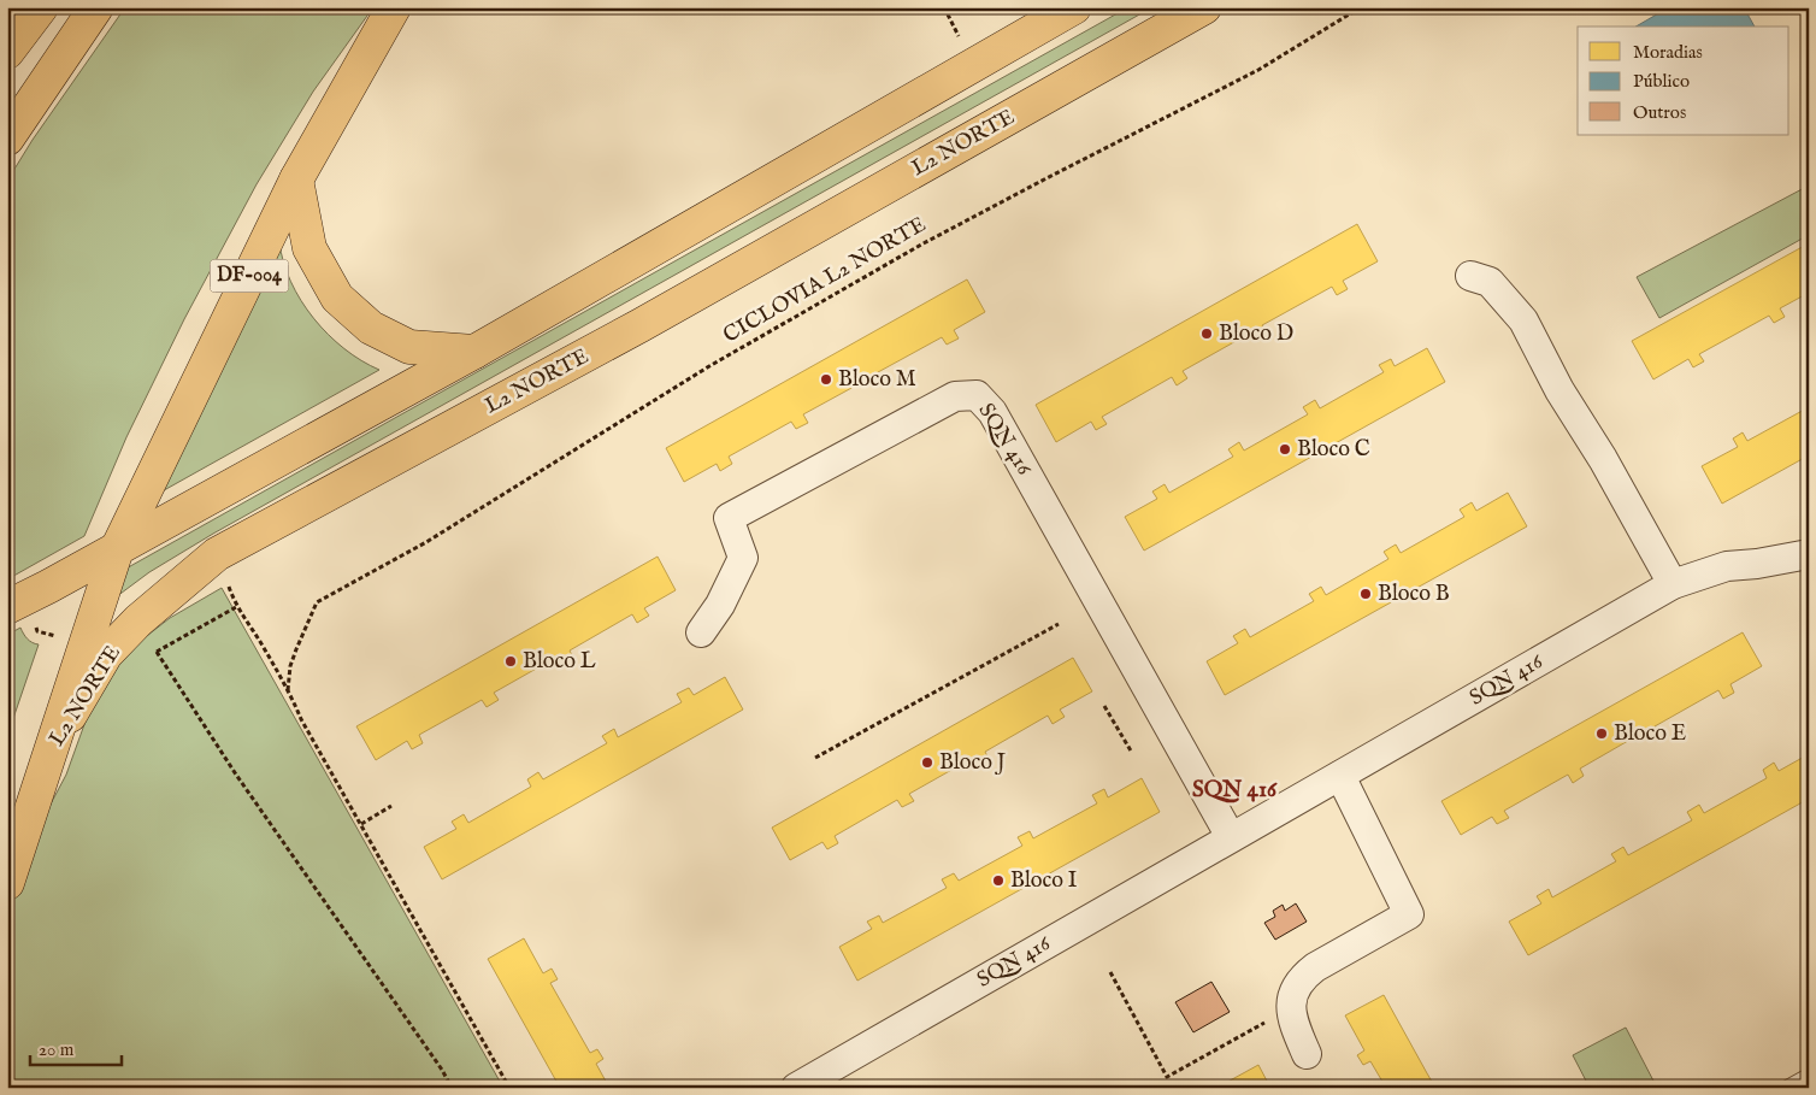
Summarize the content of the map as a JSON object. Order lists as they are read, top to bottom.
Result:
{
  "streets": {
    "main road": ["L2 NORTE", "DF-004"],
    "street": ["SQN 416"],
    "path": ["CICLOVIA L2 NORTE"]
  },
  "districts": ["SQN 416"],
  "places": [
    "Bloco D",
    "Bloco M",
    "Bloco C",
    "Bloco B",
    "Bloco L",
    "Bloco E",
    "Bloco J",
    "Bloco I"
  ],
  "legend": ["Moradias", "Público", "Outros"],
  "scale_bar": "20 m"
}
